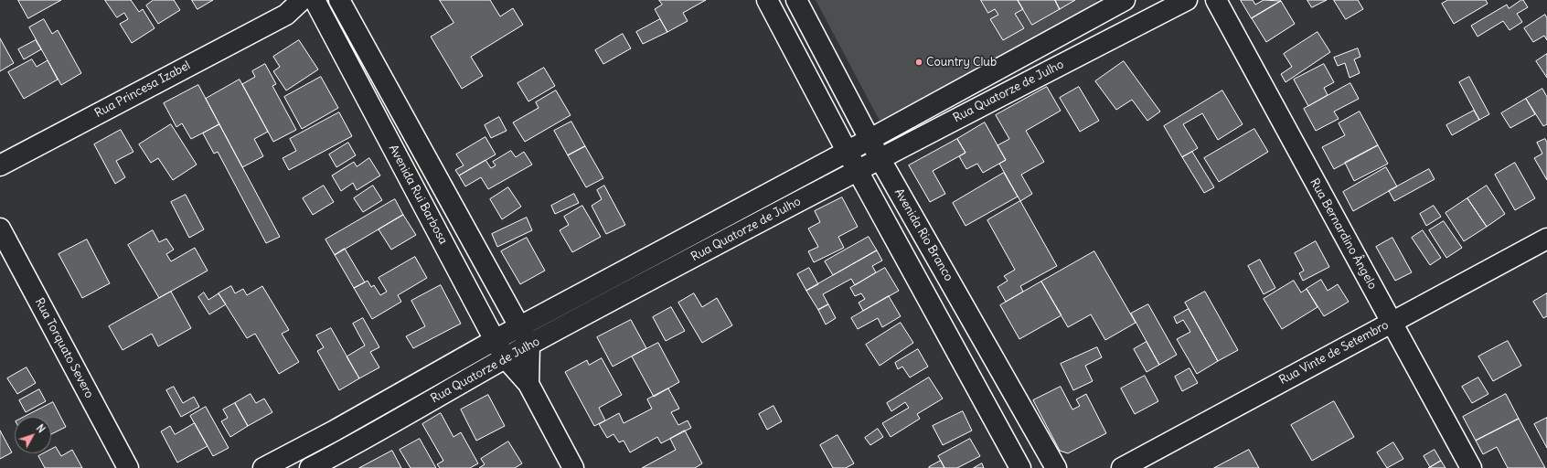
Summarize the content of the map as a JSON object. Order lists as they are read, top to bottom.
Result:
{
  "streets": {
    "street": [
      "Rua Princesa Izabel",
      "Rua Quatorze de Julho",
      "Avenida Rui Barbosa",
      "Rua Bernardino Ângelo",
      "Avenida Rio Branco",
      "Rua Torquato Severo",
      "Rua Vinte de Setembro"
    ]
  },
  "crossings": [
    ["Rua Princesa Izabel", "Avenida Rui Barbosa"],
    ["Rua Quatorze de Julho", "Avenida Rui Barbosa"],
    ["Rua Quatorze de Julho", "Avenida Rio Branco"],
    ["Rua Bernardino Ângelo", "Rua Vinte de Setembro"]
  ],
  "places": ["Country Club"],
  "north": "top right"
}
